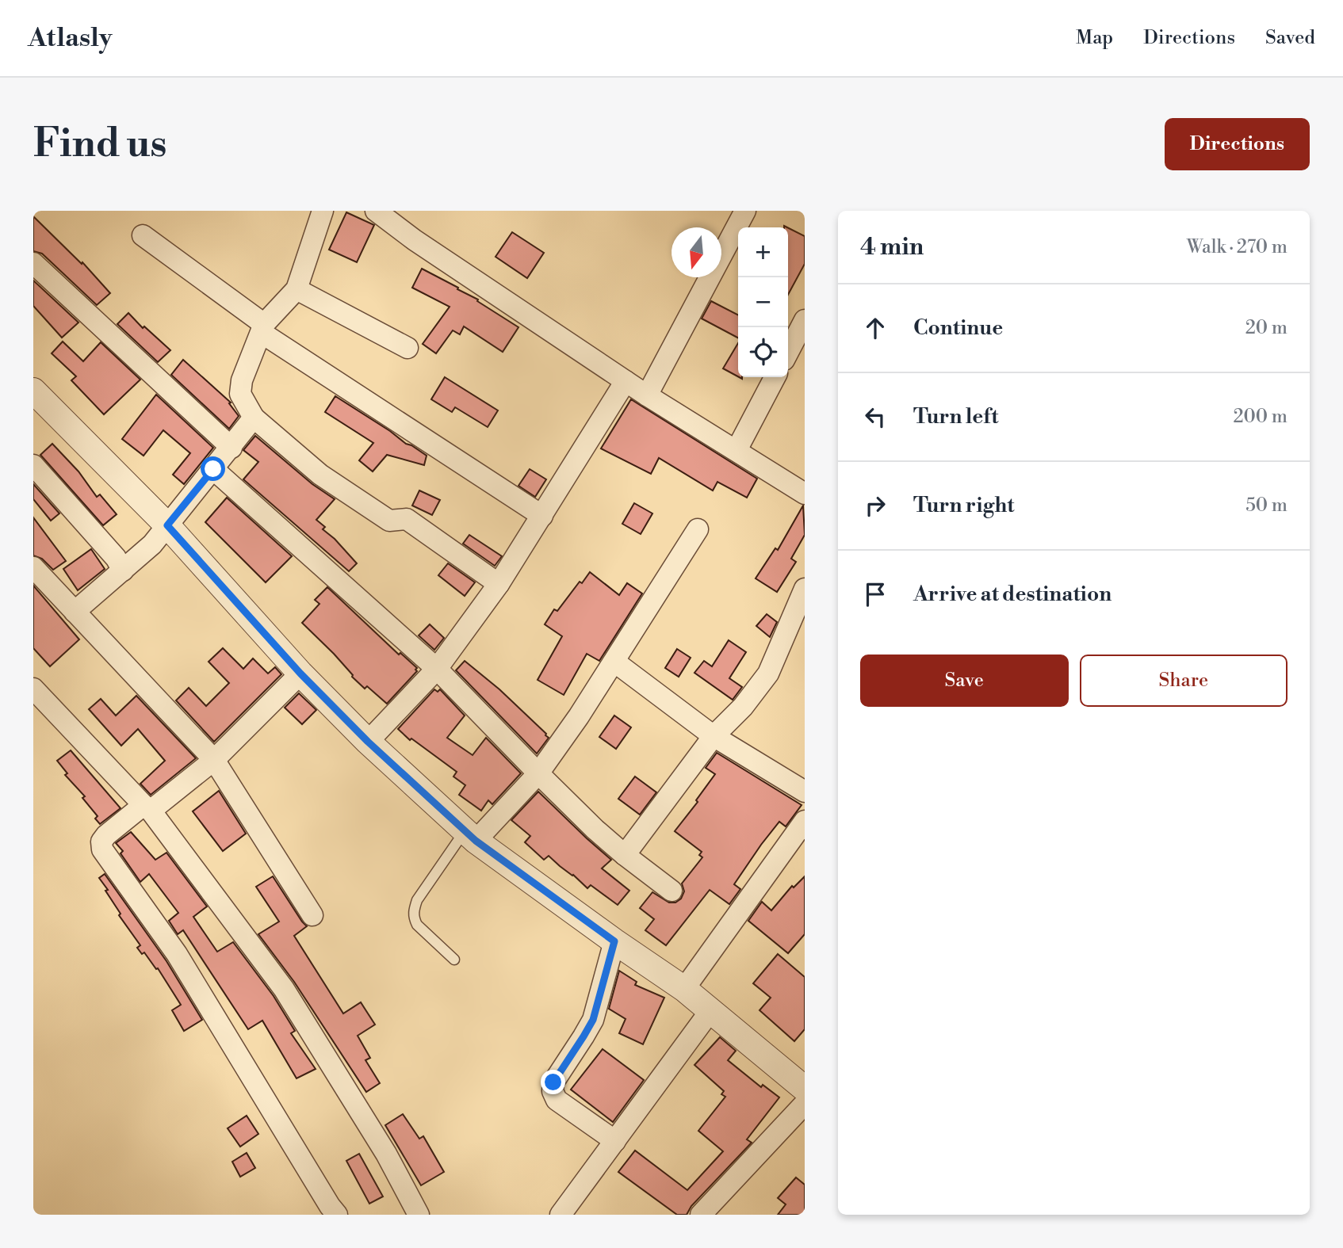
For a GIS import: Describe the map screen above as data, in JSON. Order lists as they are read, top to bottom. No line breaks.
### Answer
{"north":"bottom","page":{"header":"Atlasly","nav":["Map","Directions","Saved"],"buttons":["Directions",["Save","Share"]],"title":"Find us","heading":["4 min","Walk · 270 m"],"map_buttons":["+","−"],"list":[["Continue","20 m"],["Turn left","200 m"],["Turn right","50 m"],"Arrive at destination"]}}
